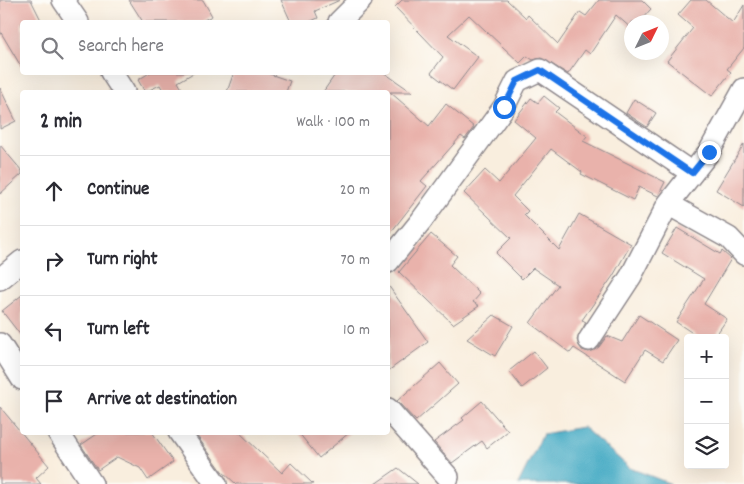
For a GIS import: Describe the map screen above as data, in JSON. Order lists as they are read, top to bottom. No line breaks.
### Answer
{"north":"top right","page":{"search":"Search here","heading":["2 min","Walk · 100 m"],"list":[["Continue","20 m"],["Turn right","70 m"],["Turn left","10 m"],"Arrive at destination"],"map_buttons":["+","−"]}}
